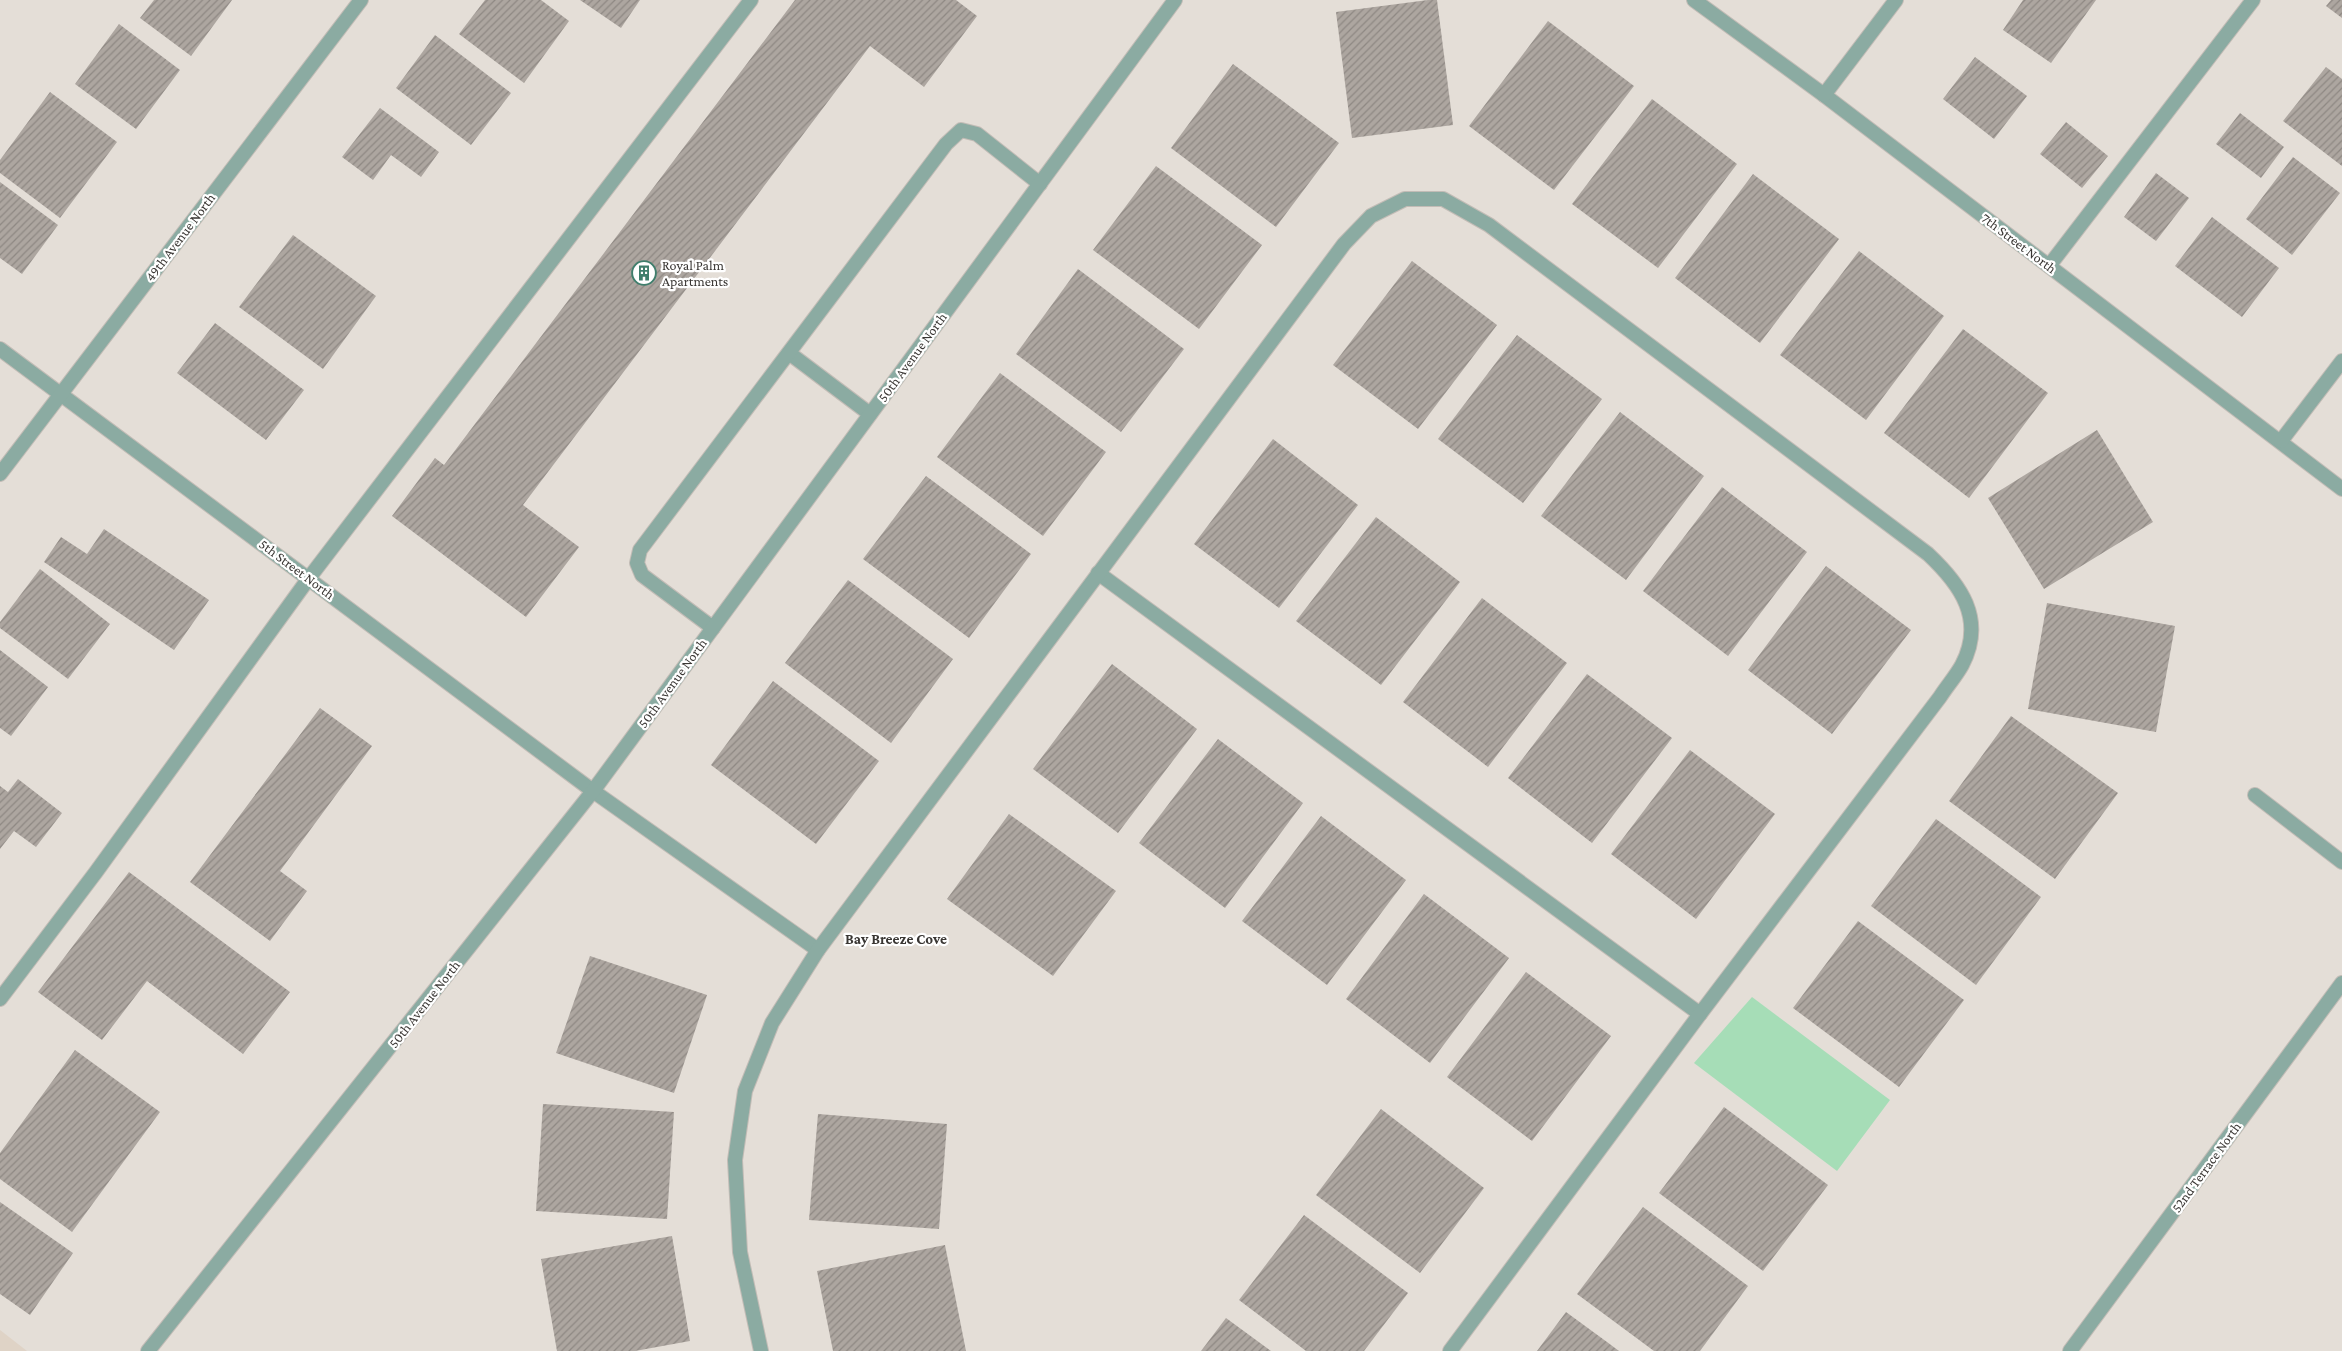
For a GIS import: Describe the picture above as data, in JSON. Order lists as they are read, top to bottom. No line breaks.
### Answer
{"streets":{"street":["49th Avenue North","7th Street North","50th Avenue North","5th Street North","52nd Terrace North"]},"crossings":[["49th Avenue North","5th Street North"],["50th Avenue North","5th Street North"]],"districts":["Bay Breeze Cove"],"places":{"building":["Royal Palm Apartments"]}}
